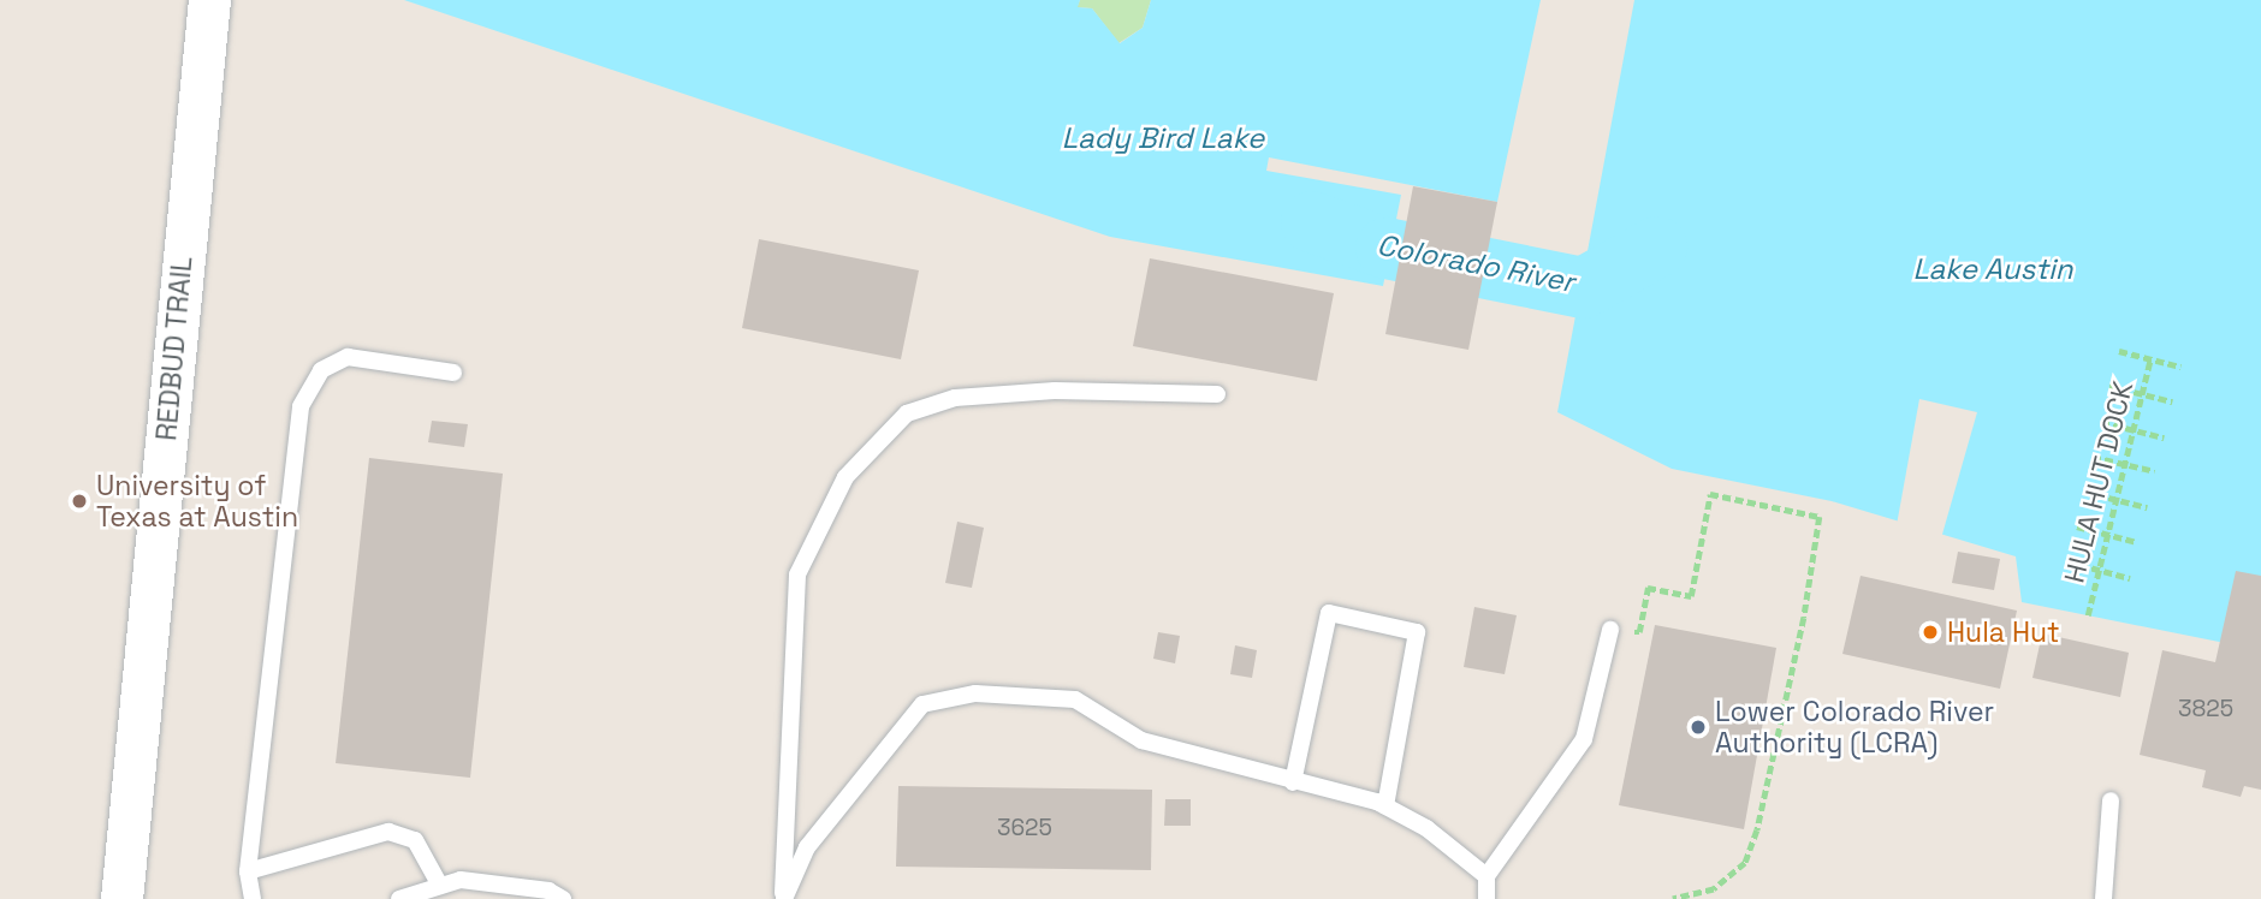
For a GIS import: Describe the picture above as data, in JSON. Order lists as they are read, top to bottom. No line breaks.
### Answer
{"streets":{"street":["REDBUD TRAIL"],"path":["HULA HUT DOCK"]},"water":["Lady Bird Lake","Colorado River","Lake Austin"],"places":["University of Texas at Austin","Hula Hut","Lower Colorado River Authority (LCRA)"],"house_numbers":["3825","3625"]}
